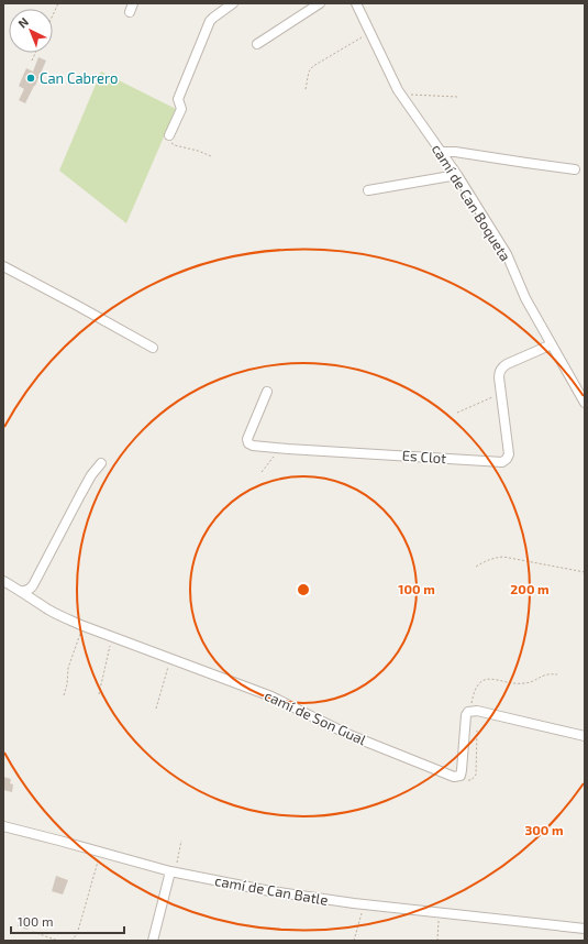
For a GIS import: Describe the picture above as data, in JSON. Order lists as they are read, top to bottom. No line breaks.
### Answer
{"streets":{"street":["camí de Can Boqueta","Es Clot","camí de Son Gual","camí de Can Batle"]},"crossings":[["camí de Can Boqueta","Es Clot"]],"places":["Can Cabrero"],"scale_bar":"100 m","north":"top left","rings":["100 m","200 m","300 m"]}
